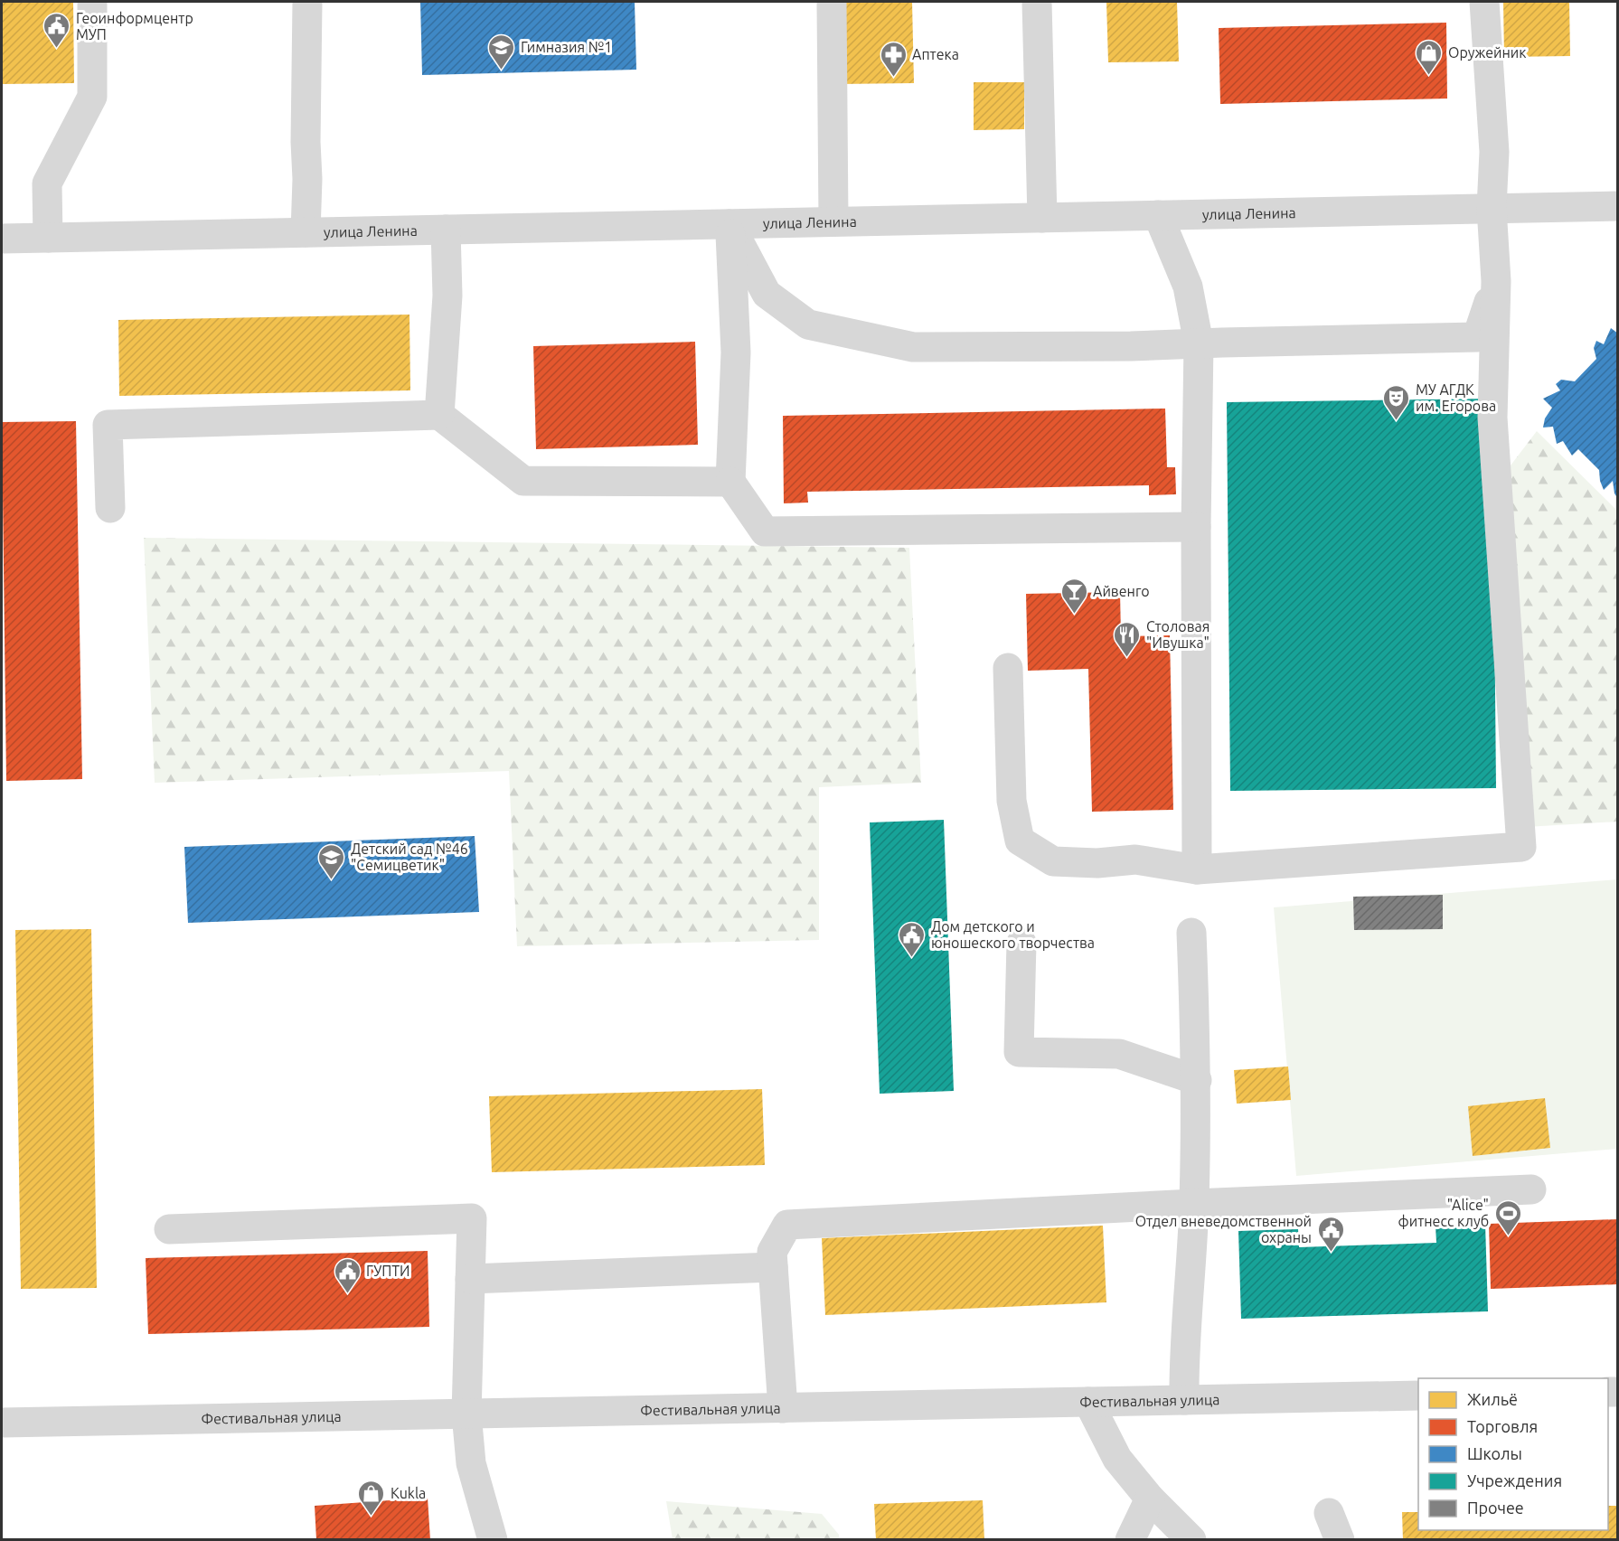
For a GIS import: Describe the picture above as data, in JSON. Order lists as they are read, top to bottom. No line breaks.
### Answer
{"streets":{"street":["улица Ленина","Фестивальная улица"]},"places":{"public building":["Геоинформцентр МУП","Дом детского и юношеского творчества","Отдел вневедомственной охраны","ГУПТИ"],"school or university":["Гимназия №1","Детский сад №46 \"Семицветик\""],"shop":["Оружейник","Kukla"],"pharmacy":["Аптека"],"theatre":["МУ АГДК им. Егорова"],"bar":["Айвенго"],"restaurant":["Столовая \"Ивушка\""],"sports":["\"Alice\" фитнесс клуб"]},"legend":["Жильё","Торговля","Школы","Учреждения","Прочее"]}
